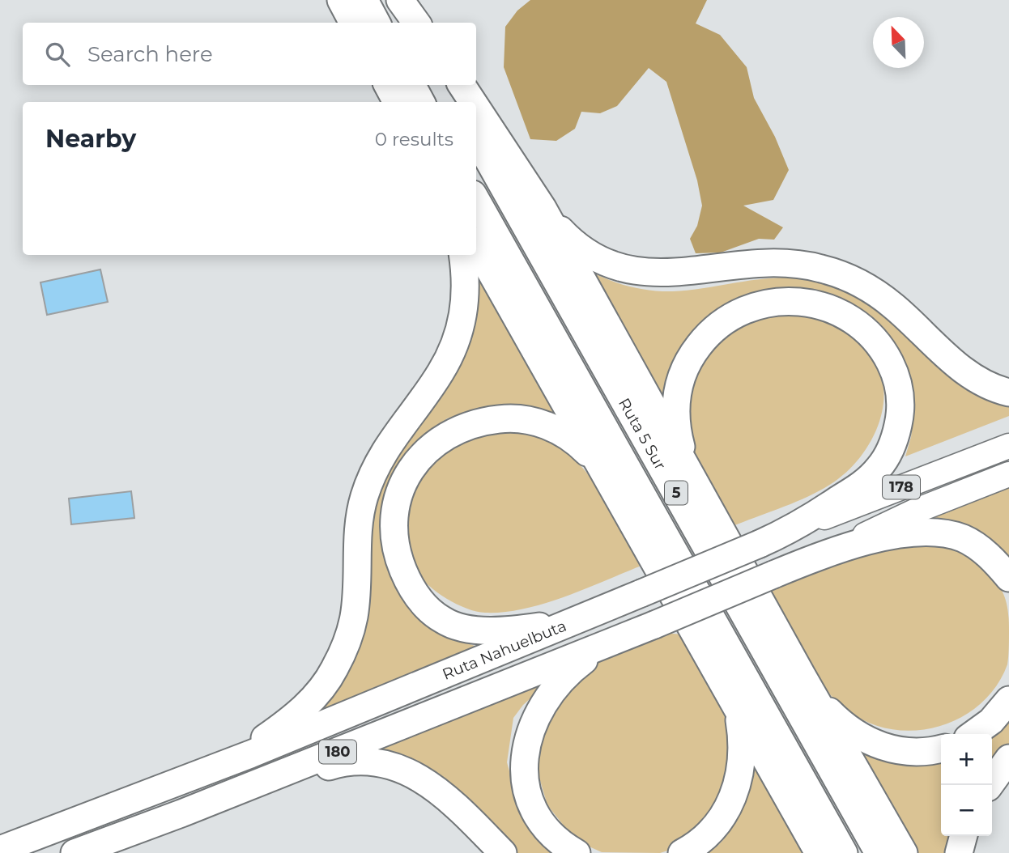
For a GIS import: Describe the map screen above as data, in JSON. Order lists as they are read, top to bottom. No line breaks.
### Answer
{"streets":{"highway":["Ruta 5 Sur","178","5","Ruta Nahuelbuta","180"]},"north":"top left","page":{"search":"Search here","heading":["Nearby","0 results"],"map_buttons":["+","−"]}}
